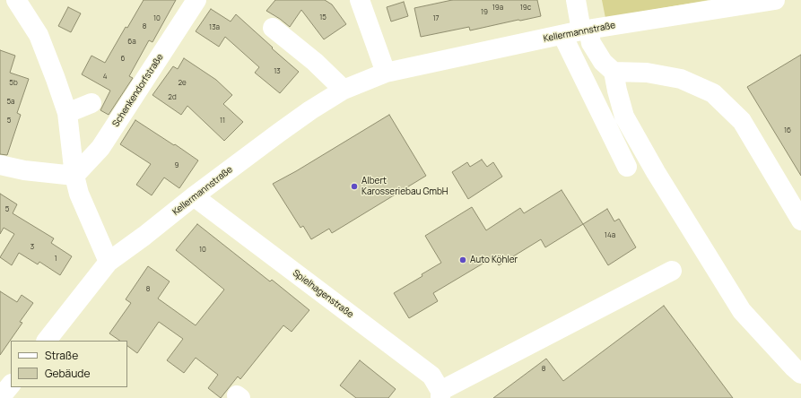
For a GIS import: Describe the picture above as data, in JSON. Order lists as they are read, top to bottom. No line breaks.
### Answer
{"streets":{"street":["Kellermannstraße","Schenkendorfstraße","Spielhagenstraße"]},"crossings":[["Kellermannstraße","Spielhagenstraße"]],"places":["Albert Karosseriebau GmbH","Auto Köhler"],"house_numbers":["19a","19c","19","15","10","17","8","13a","6a","6","13","4","5b","2e","2d","5a","5","11","16","9","5","14a","3","10","1","8","8"],"legend":["Straße","Gebäude"]}
